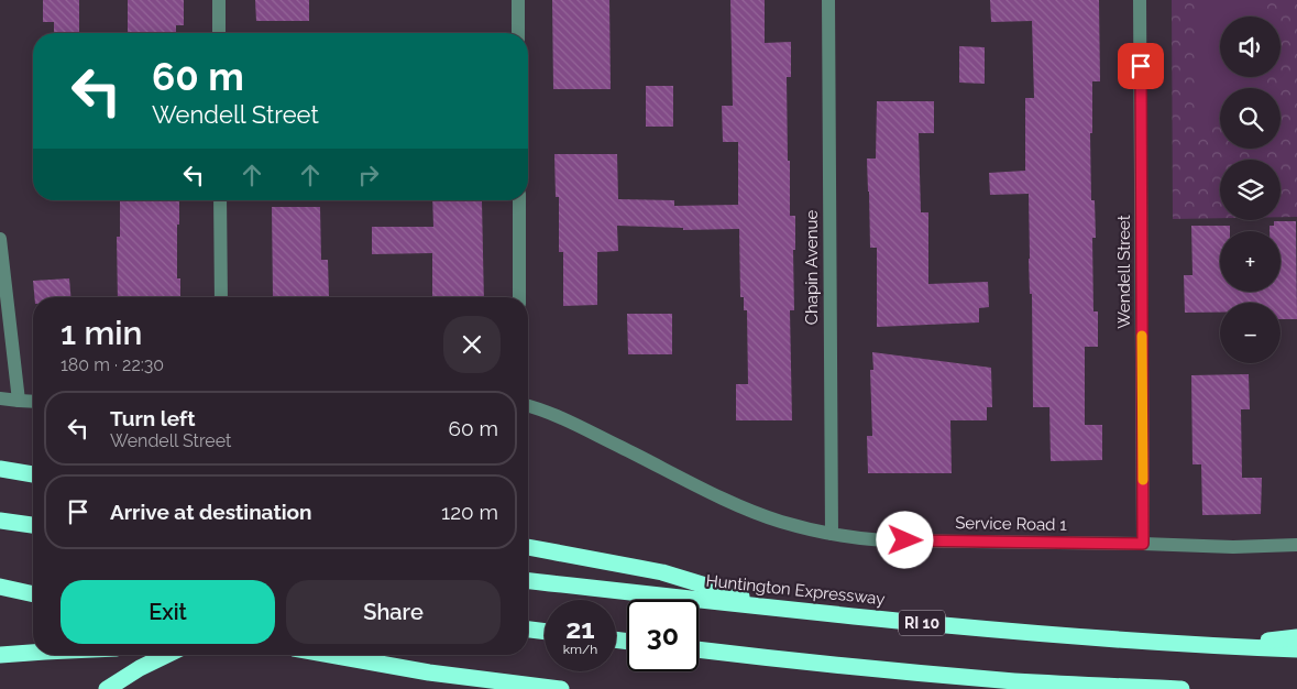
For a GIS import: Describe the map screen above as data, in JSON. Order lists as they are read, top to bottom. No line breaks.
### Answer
{"streets":{"highway":["Huntington Expressway","RI 10"],"street":["Chapin Avenue","Wendell Street","Service Road 1"]},"crossings":[["Chapin Avenue","Service Road 1"],["Wendell Street","Service Road 1"]],"page":{"map_buttons":["+","−"],"turn":["60 m","Wendell Street"],"heading":["1 min","180 m · 22:30"],"list":[{"name":"Turn left","note":"Wendell Street","value":"60 m"},{"name":"Arrive at destination","value":"120 m"}],"buttons":["Exit","Share"],"speed":"21 km/h","limit":"30"}}
